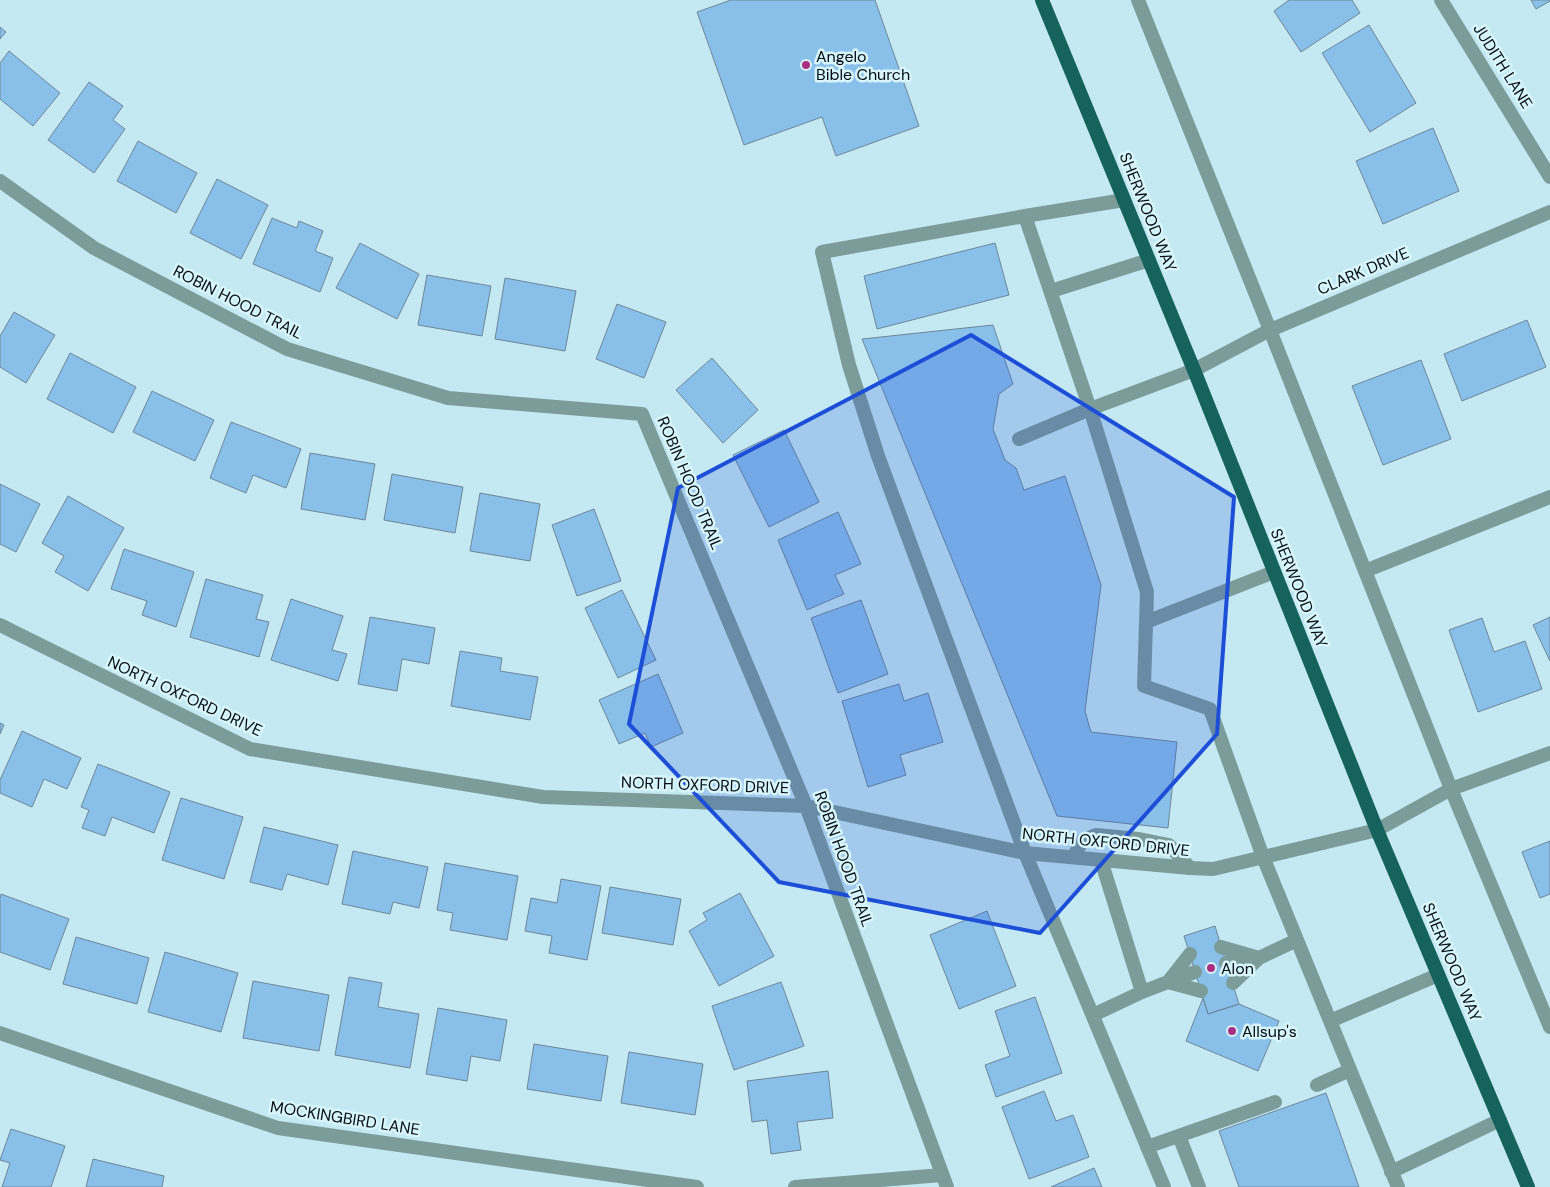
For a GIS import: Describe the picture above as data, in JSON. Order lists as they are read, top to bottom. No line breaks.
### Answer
{"streets":{"main road":["SHERWOOD WAY"],"street":["JUDITH LANE","CLARK DRIVE","ROBIN HOOD TRAIL","NORTH OXFORD DRIVE","MOCKINGBIRD LANE"]},"crossings":[["SHERWOOD WAY","CLARK DRIVE"],["SHERWOOD WAY","NORTH OXFORD DRIVE"],["ROBIN HOOD TRAIL","NORTH OXFORD DRIVE"]],"places":["Angelo Bible Church","Alon","Allsup's"]}
